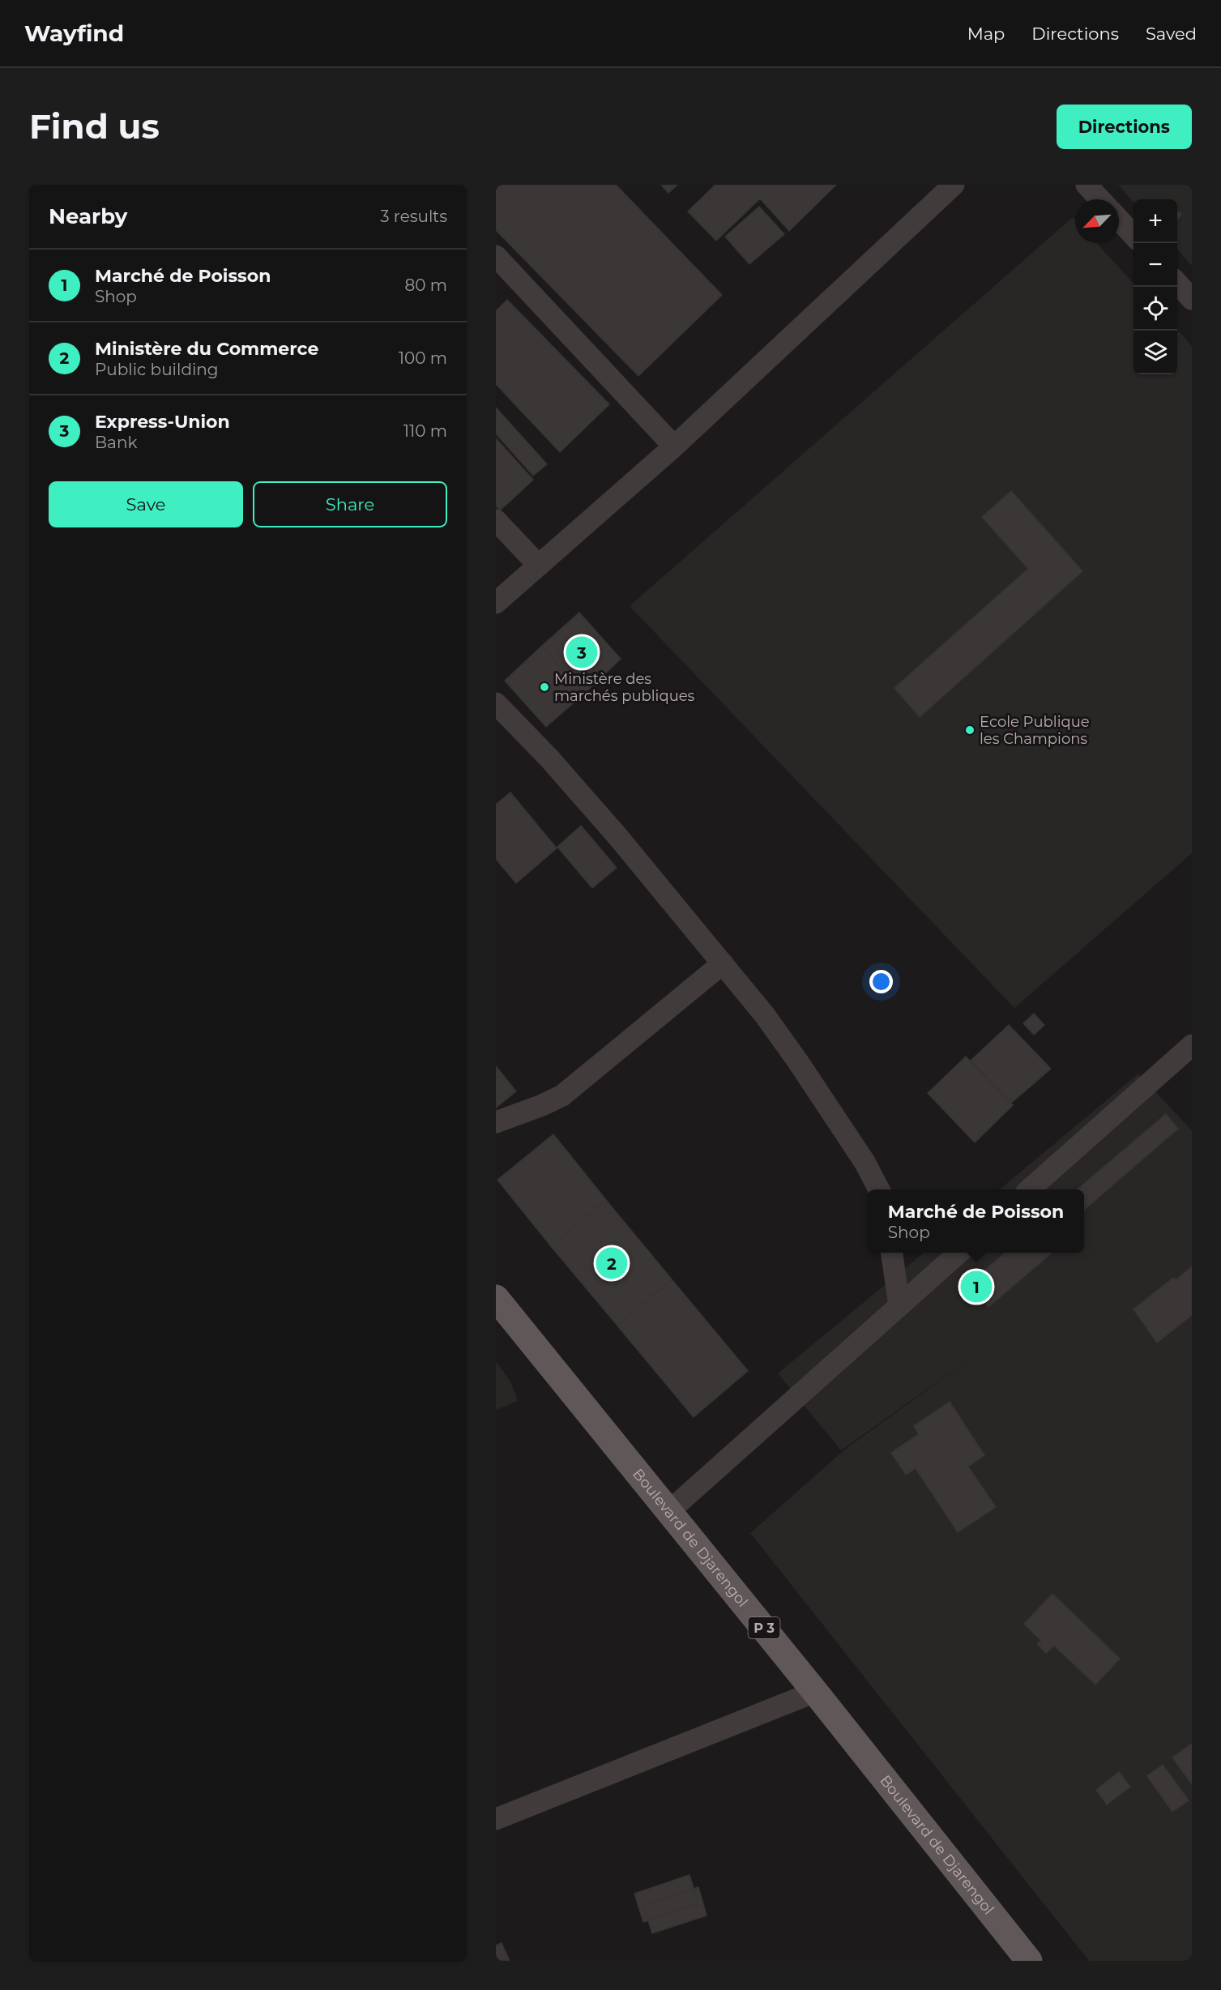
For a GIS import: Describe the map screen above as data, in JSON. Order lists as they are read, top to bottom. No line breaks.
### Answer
{"streets":{"main road":["Boulevard de Djarengol","P 3"]},"places":["Ministère des marchés publiques","Ecole Publique les Champions"],"north":"bottom left","page":{"header":"Wayfind","nav":["Map","Directions","Saved"],"buttons":["Directions",["Save","Share"]],"title":"Find us","heading":["Nearby","3 results"],"map_buttons":["+","−"],"list":[{"mark":"1","name":"Marché de Poisson","note":"Shop","value":"80 m"},{"mark":"2","name":"Ministère du Commerce","note":"Public building","value":"100 m"},{"mark":"3","name":"Express-Union","note":"Bank","value":"110 m"}],"pins":["3","2","1"],"popup":["Marché de Poisson","Shop"]}}
